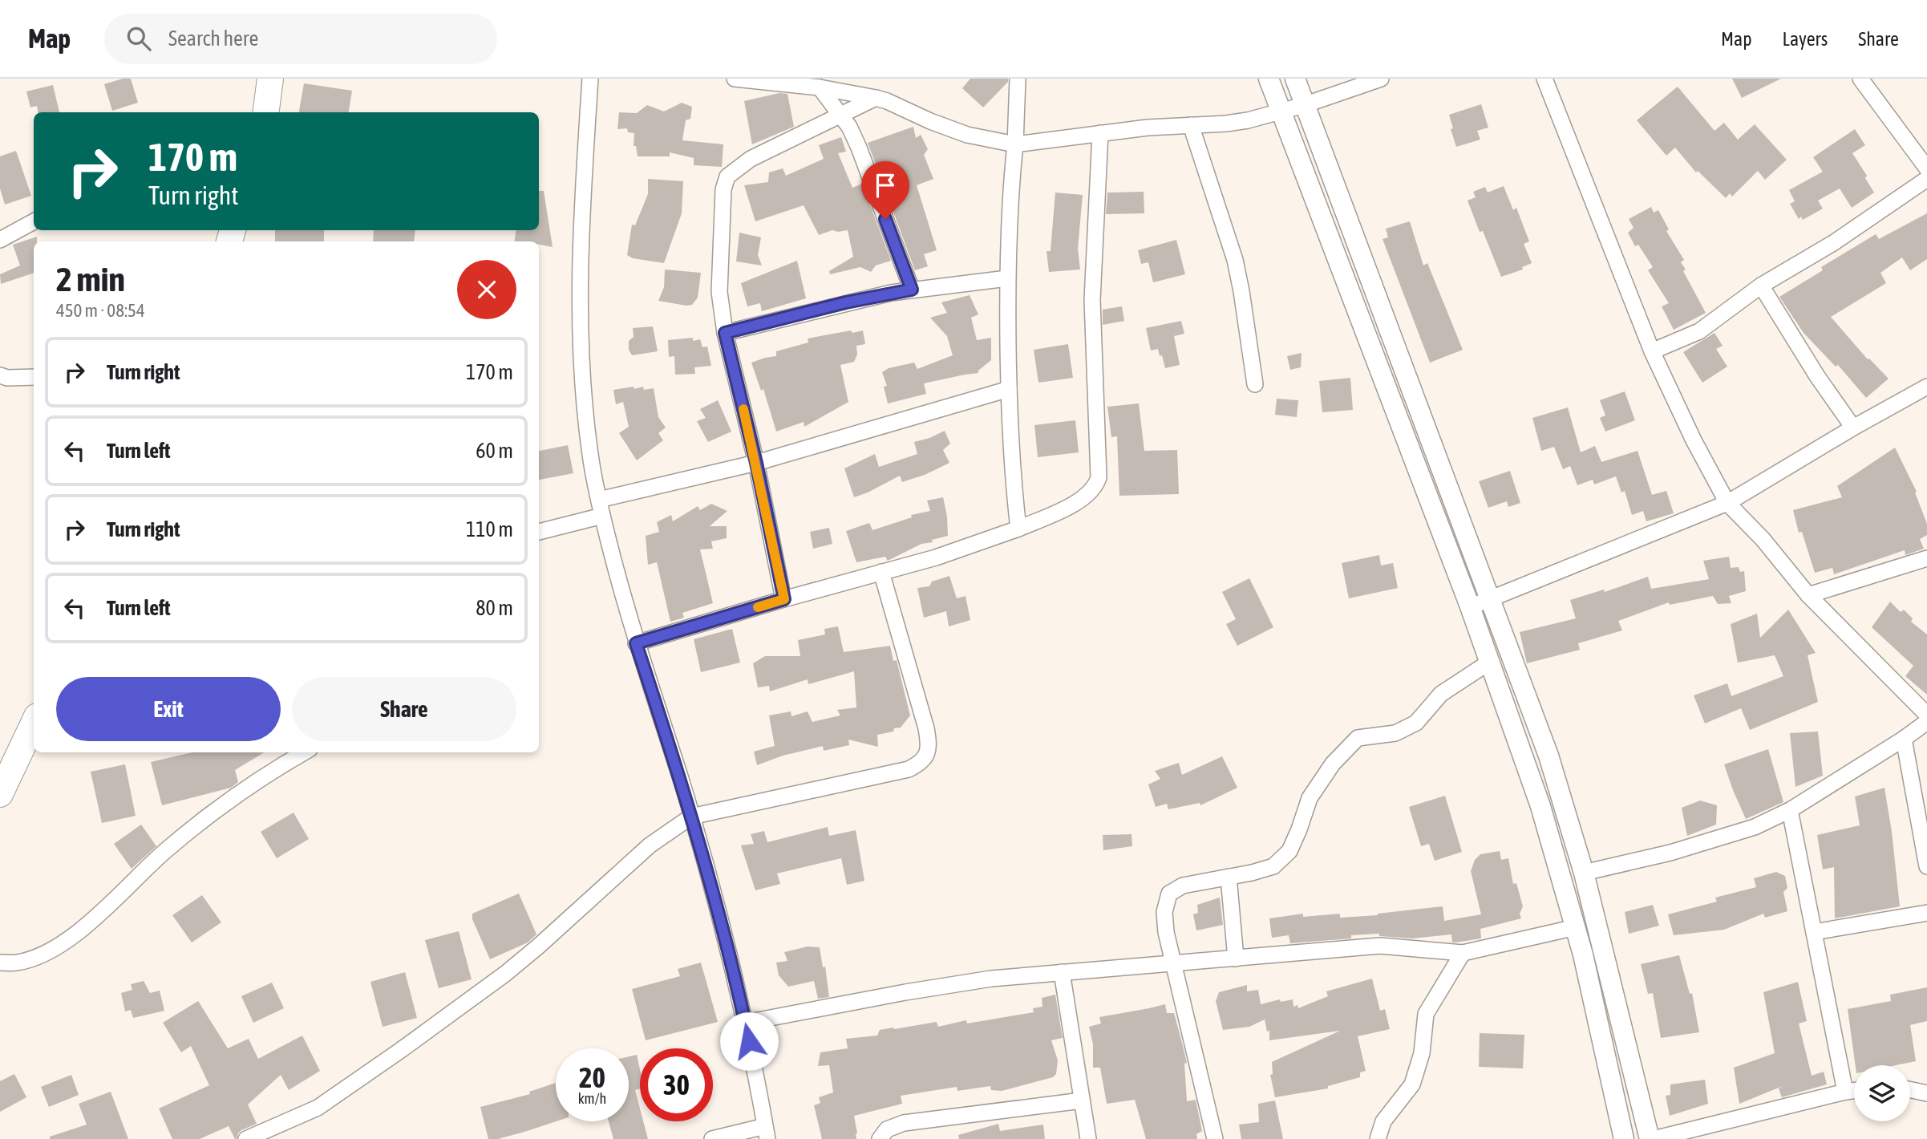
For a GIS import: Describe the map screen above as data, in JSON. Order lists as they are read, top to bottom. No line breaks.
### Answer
{"page":{"header":"Map","search":"Search here","nav":["Map","Layers","Share"],"turn":["170 m","Turn right"],"heading":["2 min","450 m · 08:54"],"list":[{"name":"Turn right","value":"170 m"},{"name":"Turn left","value":"60 m"},{"name":"Turn right","value":"110 m"},{"name":"Turn left","value":"80 m"}],"buttons":["Exit","Share"],"speed":"20 km/h","limit":"30"}}
